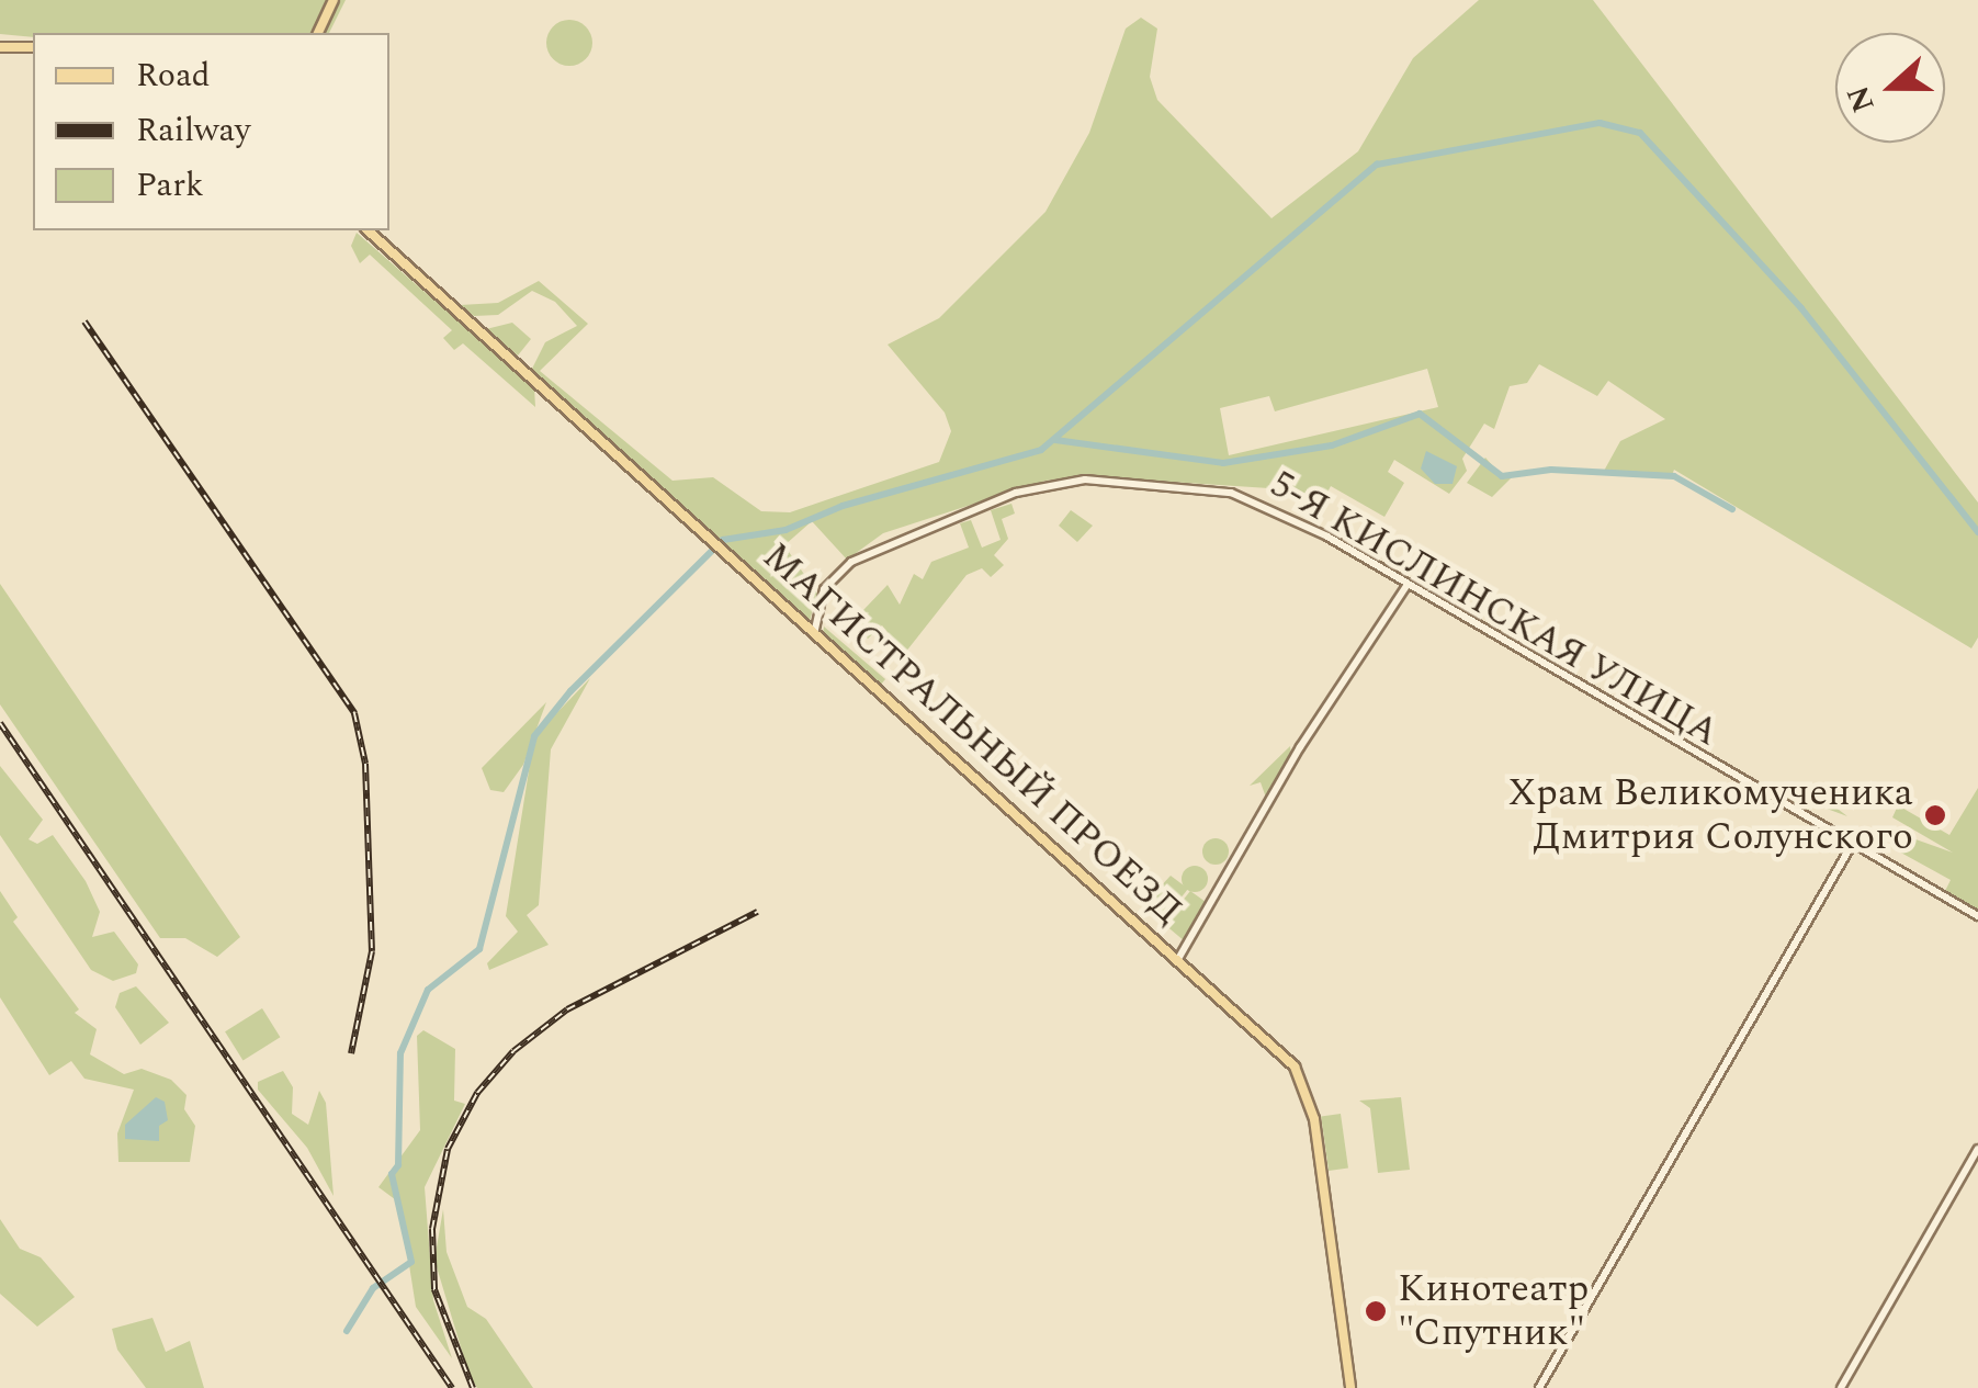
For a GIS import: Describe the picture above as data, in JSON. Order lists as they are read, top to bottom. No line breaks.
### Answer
{"streets":{"main road":["МАГИСТРАЛЬНЫЙ ПРОЕЗД"],"street":["5-Я КИСЛИНСКАЯ УЛИЦА"]},"crossings":[["5-Я КИСЛИНСКАЯ УЛИЦА","МАГИСТРАЛЬНЫЙ ПРОЕЗД"]],"places":["Храм Великомученика Дмитрия Солунского","Кинотеатр \"Спутник\""],"legend":["Road","Railway","Park"],"north":"left"}
